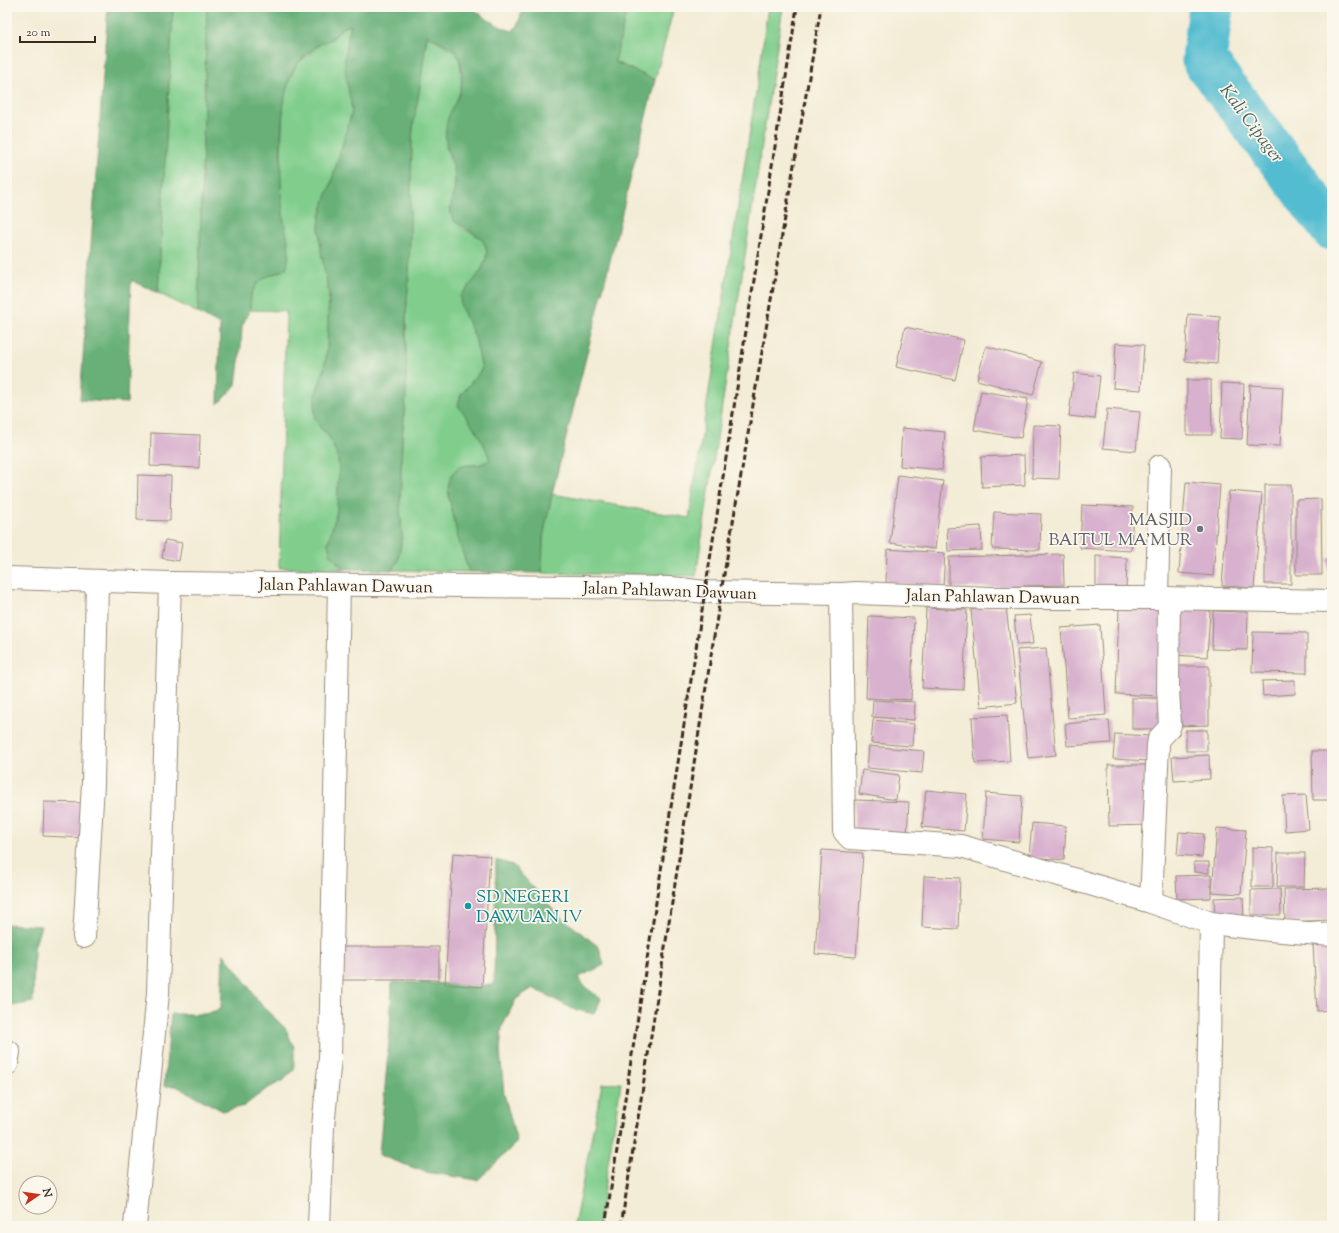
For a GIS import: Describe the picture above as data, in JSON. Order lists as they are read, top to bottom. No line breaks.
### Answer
{"streets":{"street":["Jalan Pahlawan Dawuan"]},"water":["Kali Cipager"],"places":["MASJID BAITUL MA'MUR","SD NEGERI DAWUAN IV"],"scale_bar":"20 m","north":"right"}
